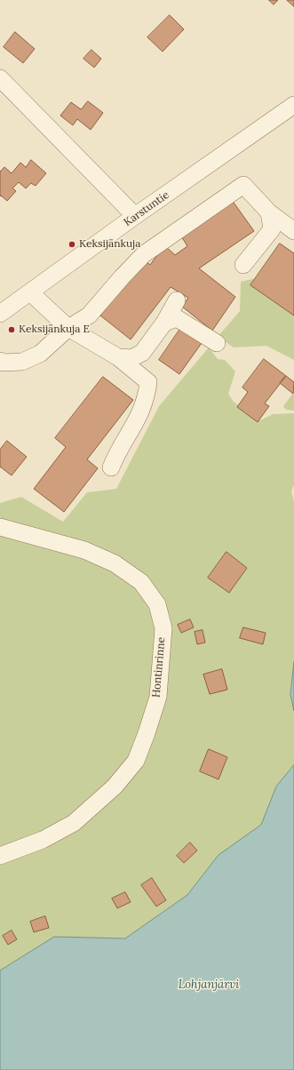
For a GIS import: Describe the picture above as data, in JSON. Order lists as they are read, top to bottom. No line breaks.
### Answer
{"streets":{"street":["Karstuntie","Hontinrinne"]},"water":["Lohjanjärvi"],"places":["Keksijänkuja","Keksijänkuja E"]}
